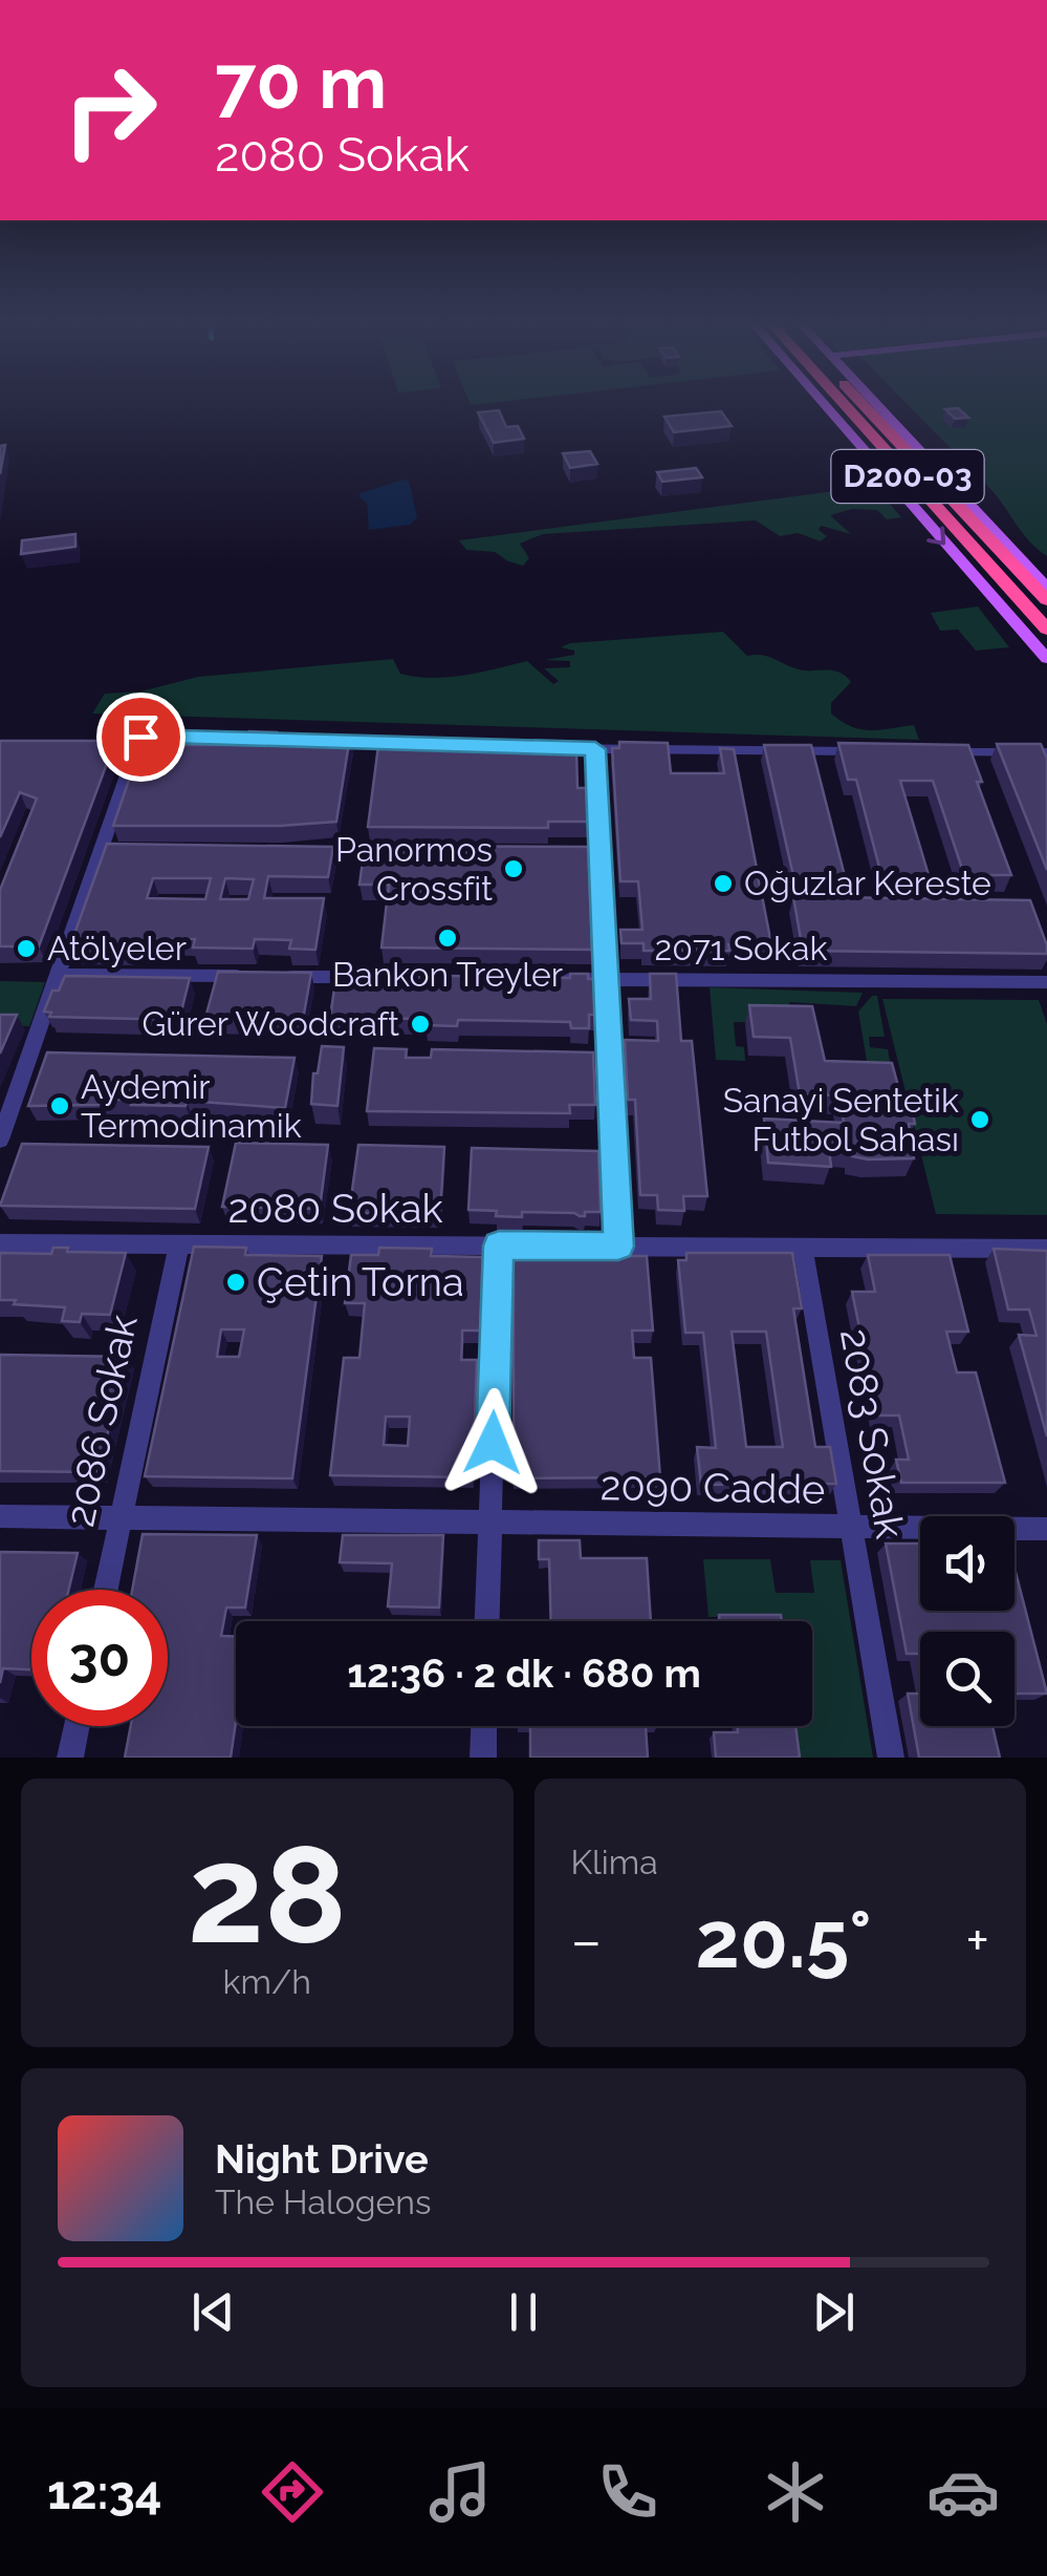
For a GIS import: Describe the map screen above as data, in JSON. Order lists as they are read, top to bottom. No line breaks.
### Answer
{"streets":{"highway":["D200-03"],"street":["2071 Sokak","2080 Sokak","2086 Sokak","2083 Sokak","2090 Cadde"]},"crossings":[["2080 Sokak","2086 Sokak"],["2080 Sokak","2083 Sokak"],["2086 Sokak","2090 Cadde"],["2083 Sokak","2090 Cadde"]],"places":["Panormos Crossfit","Oğuzlar Kereste","Bankon Treyler","Atölyeler","Gürer Woodcraft","Aydemir Termodinamik","Sanayi Sentetik Futbol Sahası","Çetin Torna"],"page":{"turn":["70 m","2080 Sokak"],"limit":"30","trip":"12:36 · 2 dk · 680 m","tile":[["28","km/h"],"Klima"],"heat":["−","20.5°","+"],"song":["Night Drive","The Halogens"],"tabs":"12:34"}}
